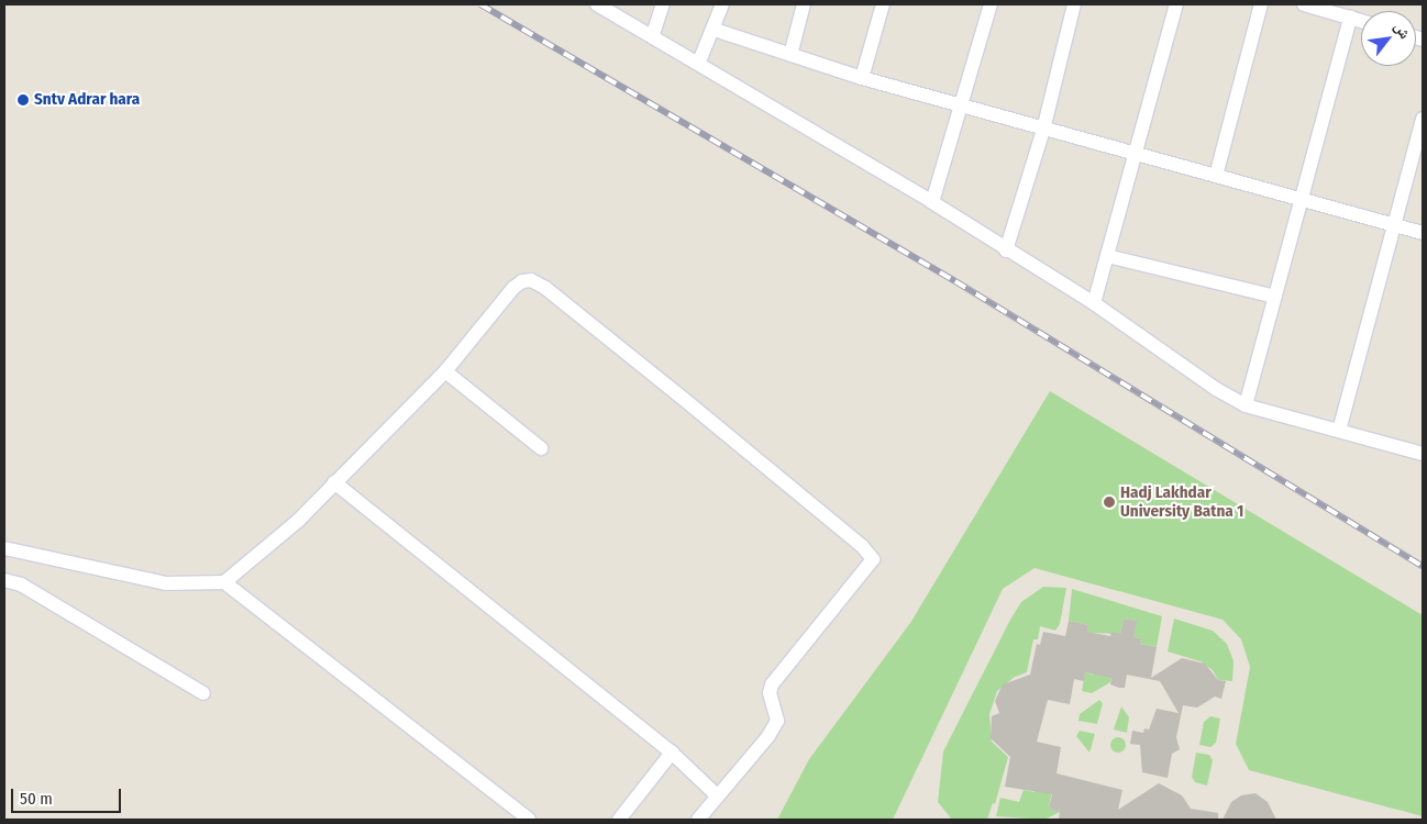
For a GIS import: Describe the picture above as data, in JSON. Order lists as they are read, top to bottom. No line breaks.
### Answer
{"places":["Sntv Adrar hara","Hadj Lakhdar University Batna 1"],"scale_bar":"50 m","north":"top right"}
